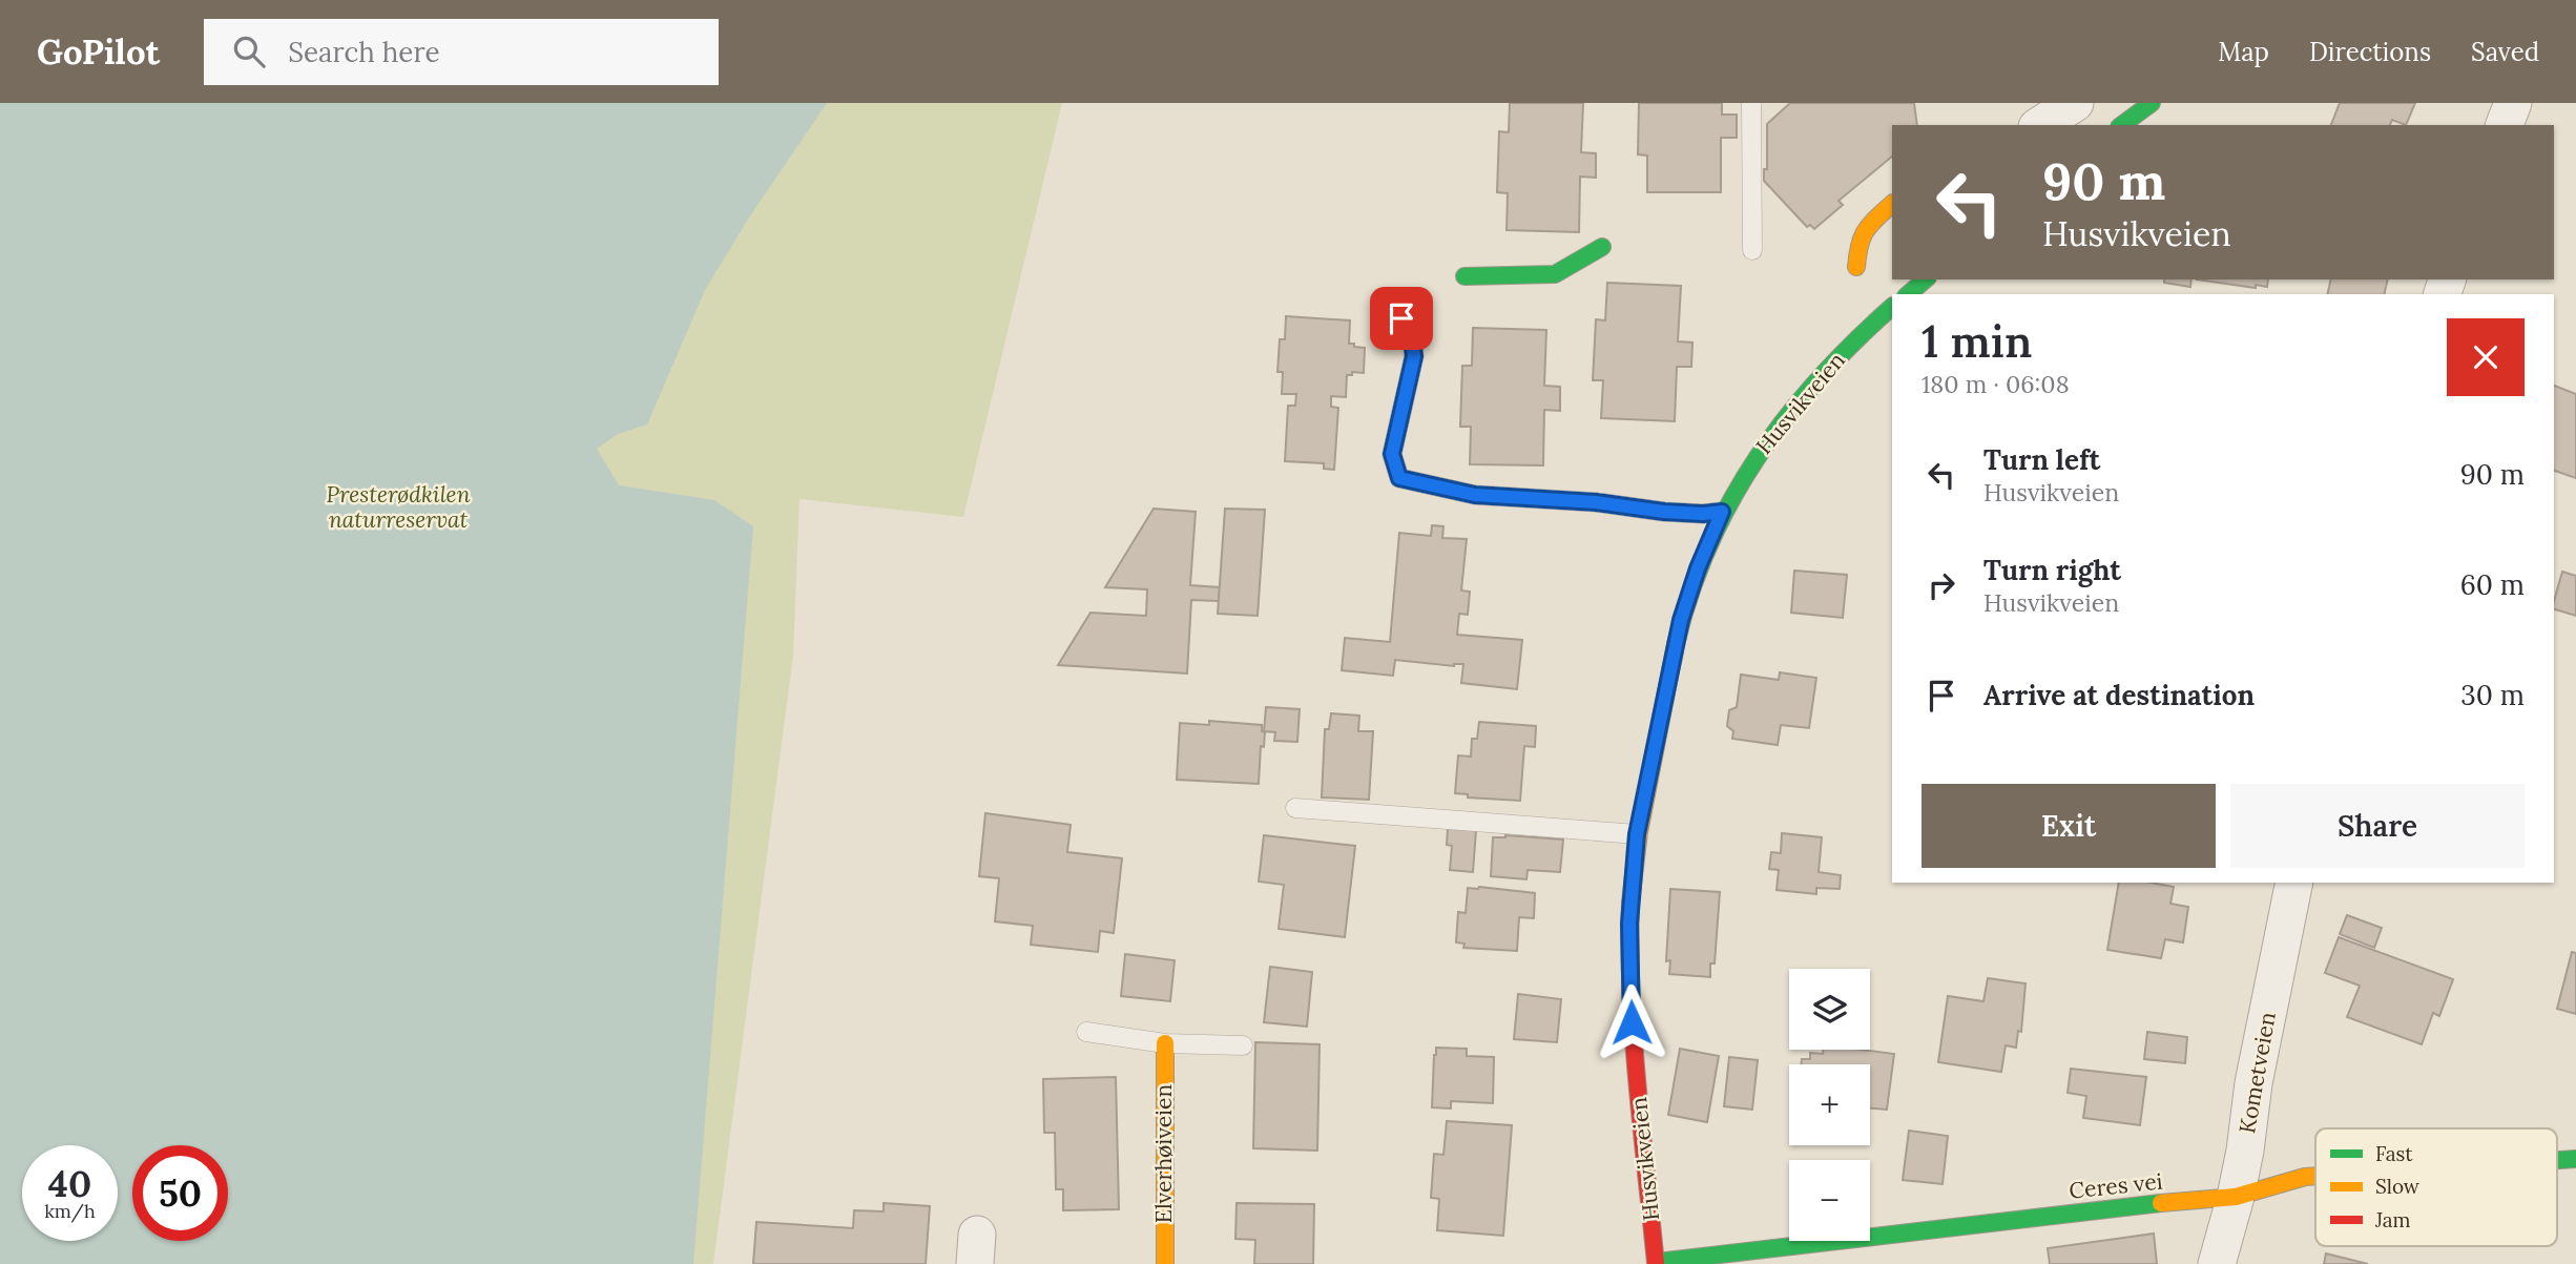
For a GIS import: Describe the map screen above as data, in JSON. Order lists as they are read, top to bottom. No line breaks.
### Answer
{"streets":{"street":["Husvikveien","Kometveien","Elverhøiveien","Ceres vei"]},"crossings":[["Husvikveien","Ceres vei"],["Kometveien","Ceres vei"]],"parks":["Presterødkilen naturreservat"],"legend":["Fast","Slow","Jam"],"page":{"header":"GoPilot","search":"Search here","nav":["Map","Directions","Saved"],"turn":["90 m","Husvikveien"],"heading":["1 min","180 m · 06:08"],"list":[{"name":"Turn left","note":"Husvikveien","value":"90 m"},{"name":"Turn right","note":"Husvikveien","value":"60 m"},{"name":"Arrive at destination","value":"30 m"}],"buttons":["Exit","Share"],"map_buttons":["+","−"],"speed":"40 km/h","limit":"50"}}
